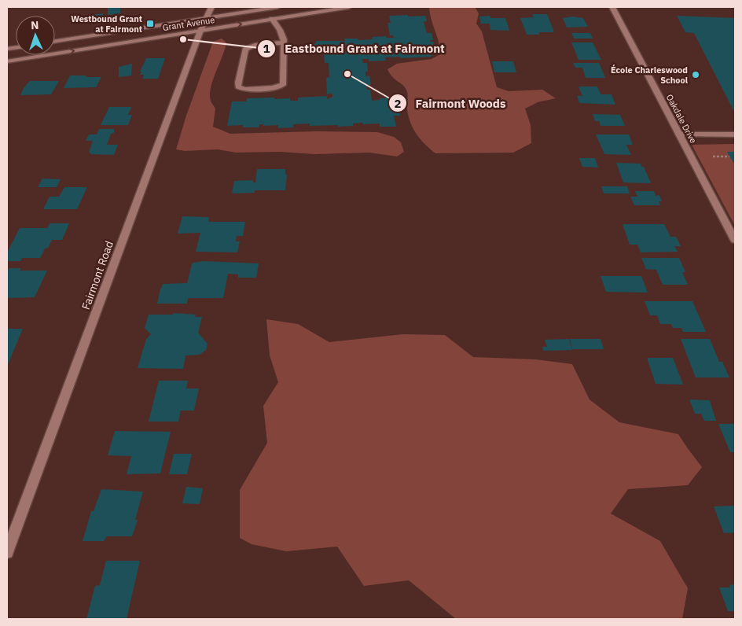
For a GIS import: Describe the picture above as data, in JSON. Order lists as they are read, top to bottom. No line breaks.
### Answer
{"streets":{"street":["Grant Avenue","Oakdale Drive","Fairmont Road"]},"crossings":[["Grant Avenue","Fairmont Road"]],"places":{"transit":["Westbound Grant at Fairmont"],"other":["Eastbound Grant at Fairmont","Fairmont Woods","École Charleswood School"]},"north":"top"}
